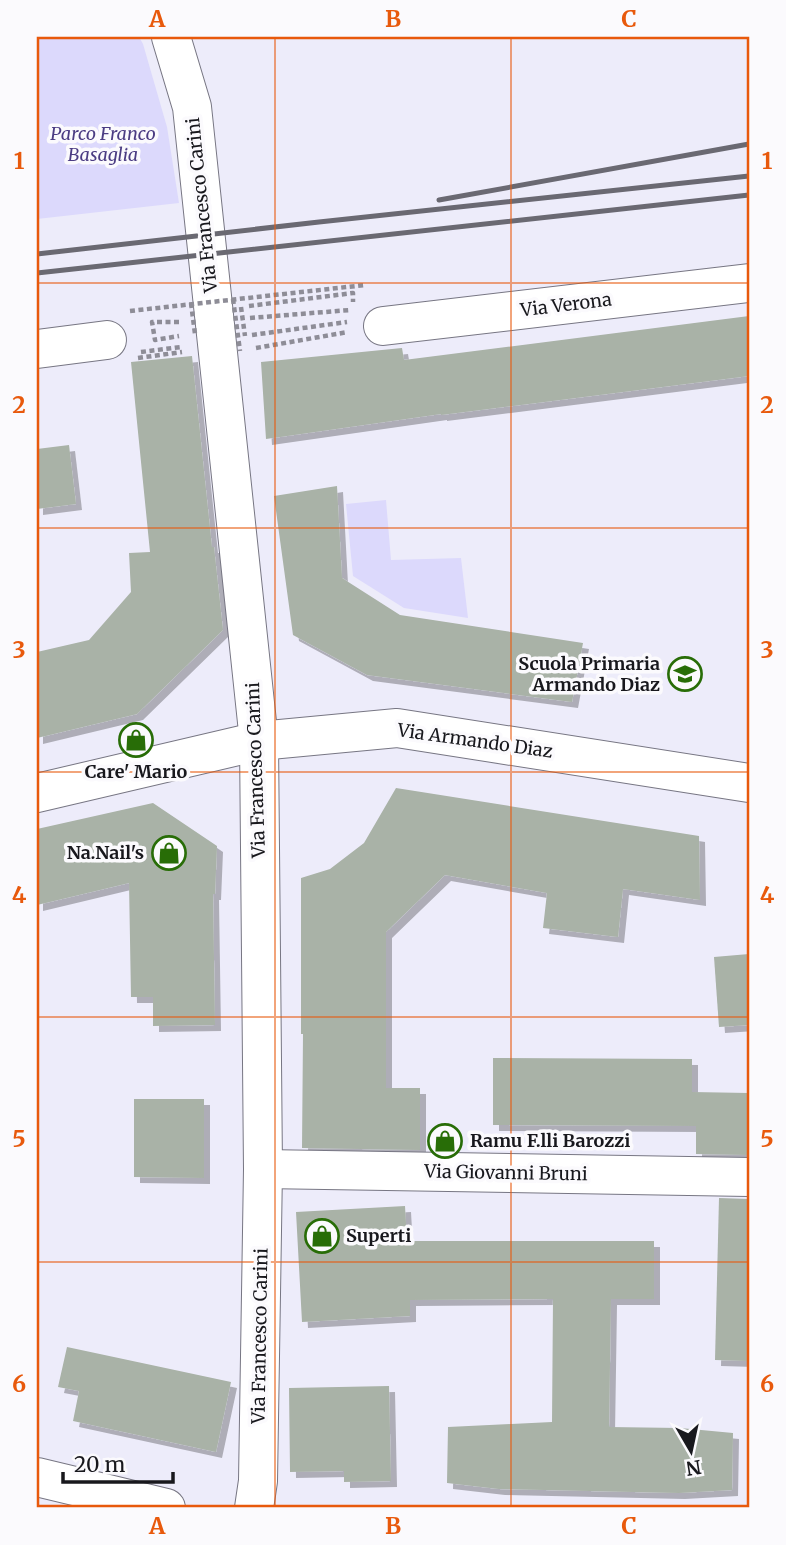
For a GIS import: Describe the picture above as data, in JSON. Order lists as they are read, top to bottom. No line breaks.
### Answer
{"streets":{"street":["Via Francesco Carini","Via Verona","Via Armando Diaz","Via Giovanni Bruni"]},"crossings":[["Via Francesco Carini","Via Armando Diaz"],["Via Francesco Carini","Via Giovanni Bruni"]],"parks":["Parco Franco Basaglia"],"places":{"school or university":["Scuola Primaria Armando Diaz"],"shop":["Care' Mario","Na.Nail's","Ramu F.lli Barozzi","Superti"]},"scale_bar":"20 m","north":"bottom","grid":{"columns":["A","B","C"],"rows":["1","2","3","4","5","6"]}}
